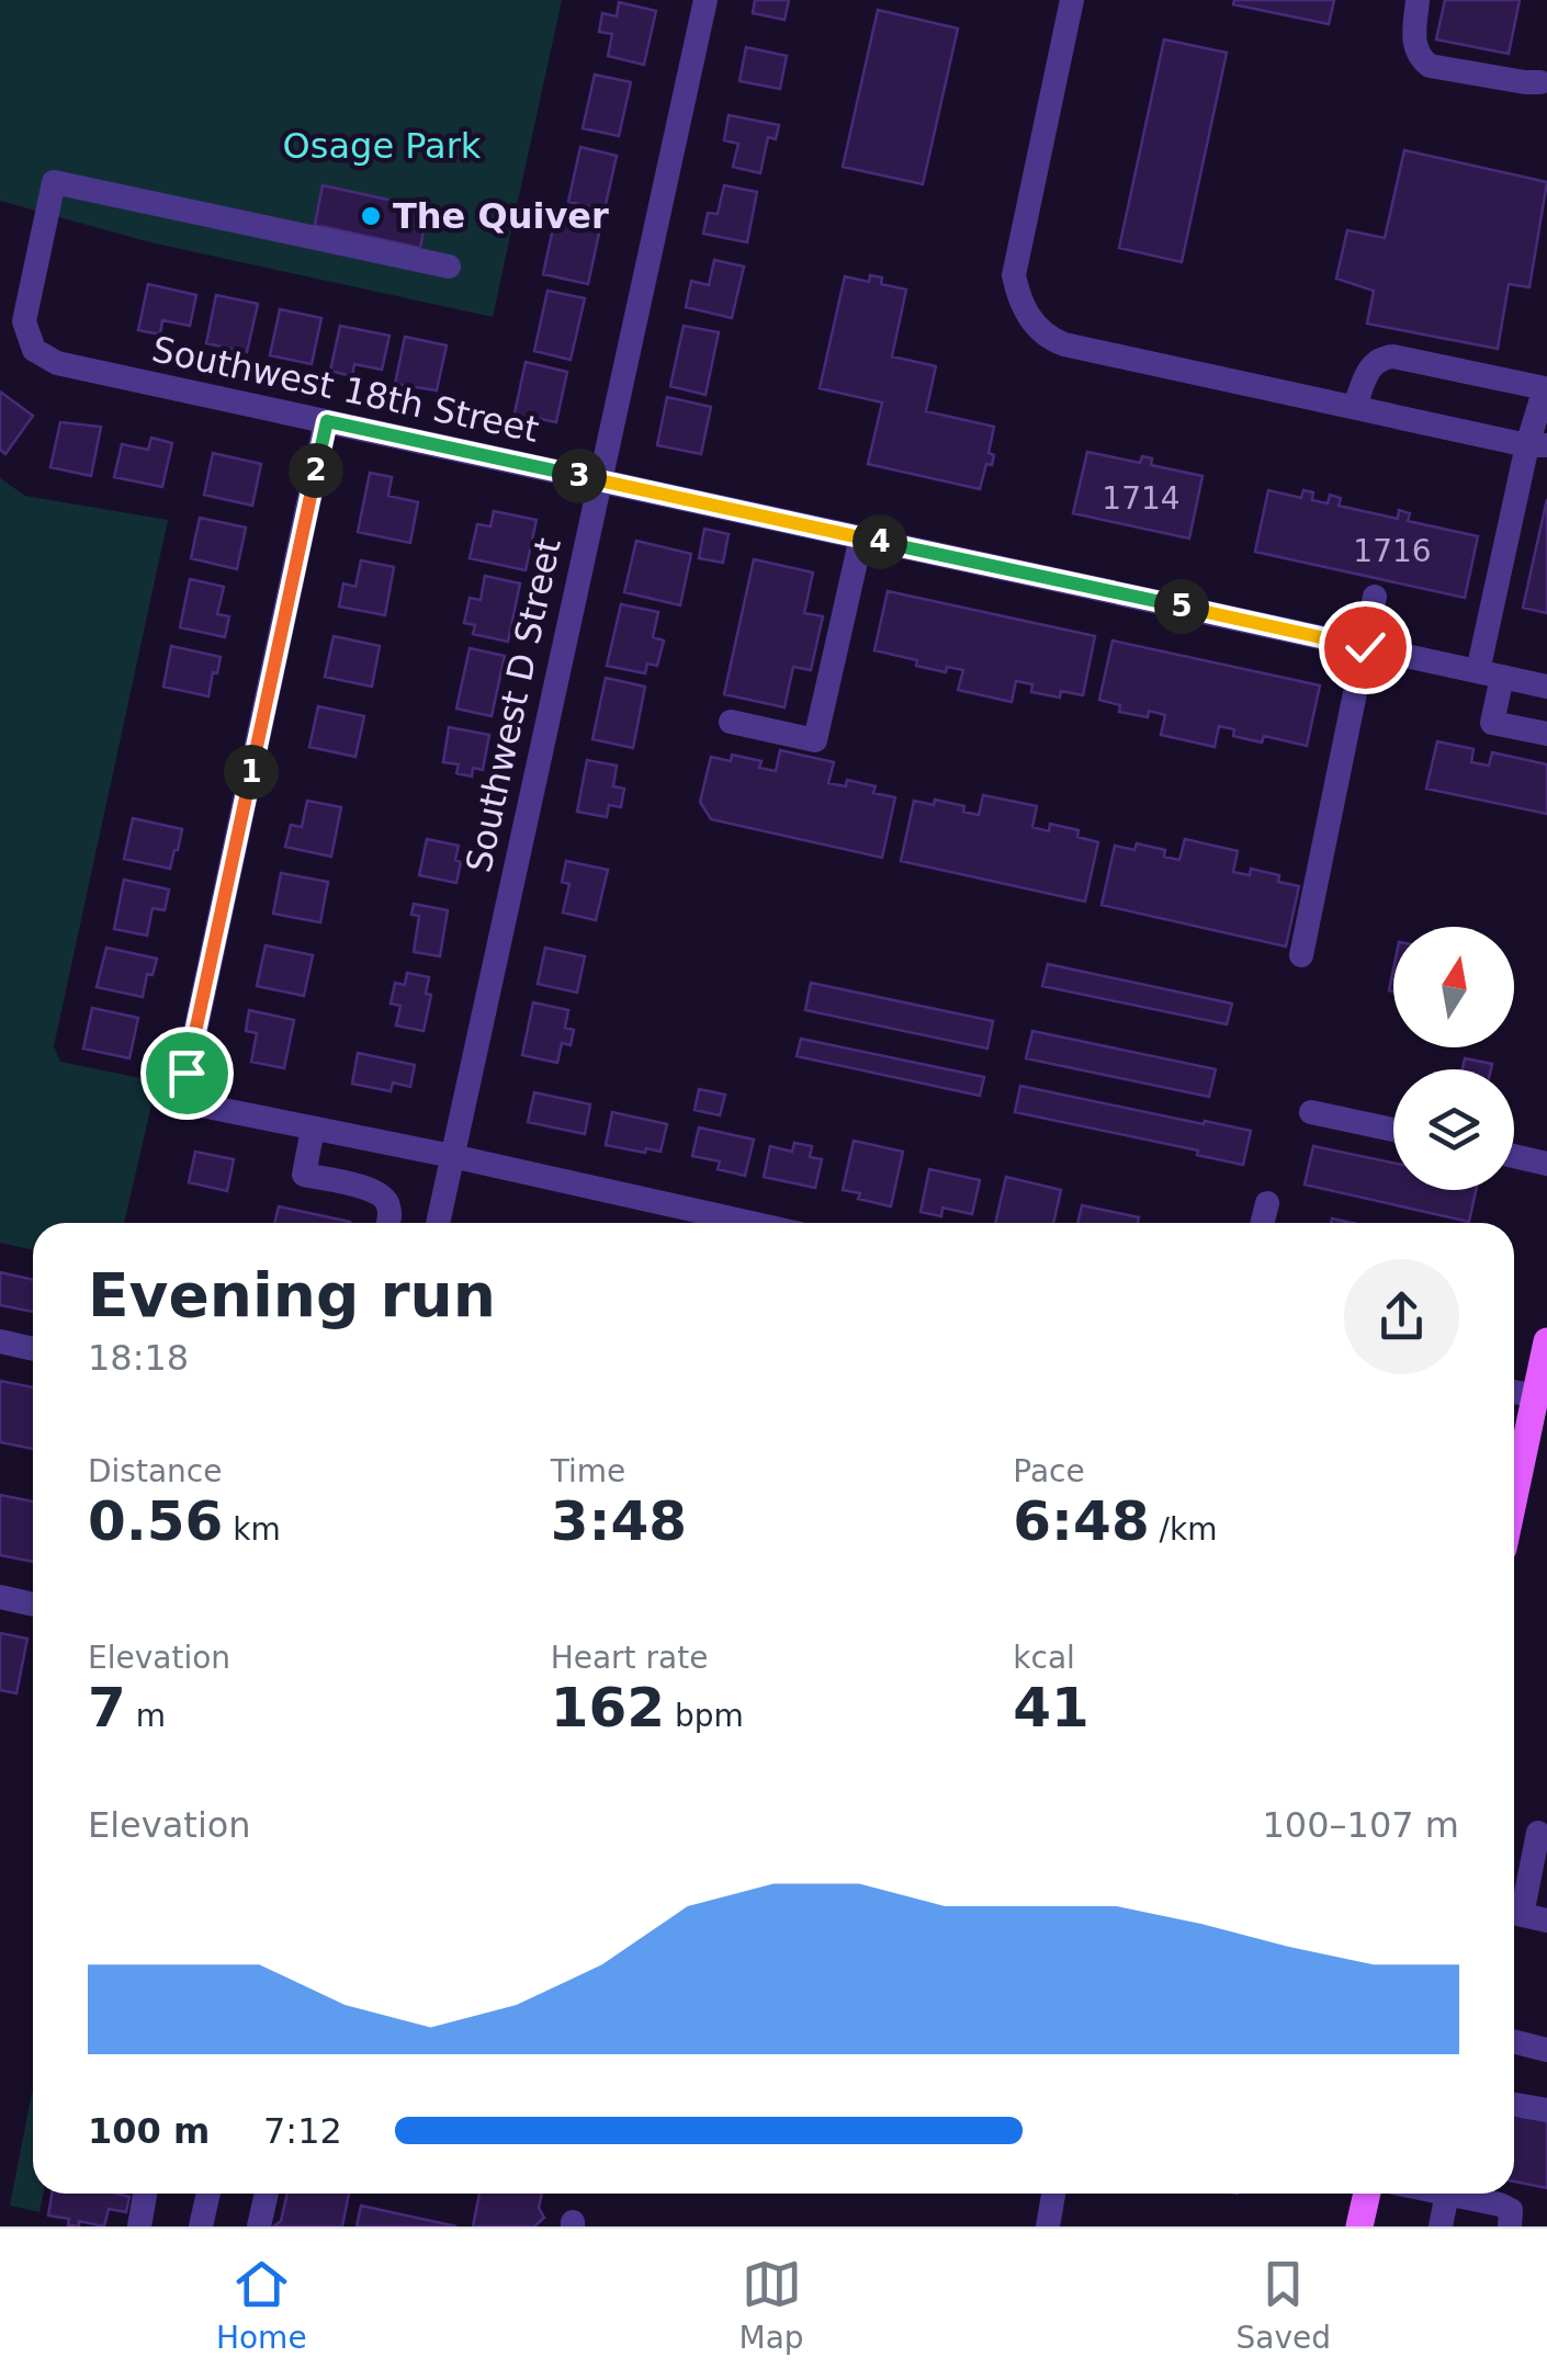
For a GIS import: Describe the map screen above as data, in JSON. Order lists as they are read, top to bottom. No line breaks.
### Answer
{"streets":{"street":["Southwest 18th Street","Southwest D Street"]},"crossings":[["Southwest 18th Street","Southwest D Street"]],"parks":["Osage Park"],"places":["The Quiver"],"house_numbers":["1714","1716"],"north":"top","page":{"pins":["2","3","4","5","1"],"heading":["Evening run","18:18"],"stats":[["Distance","0.56 km"],["Time","3:48"],["Pace","6:48 /km"],["Elevation","7 m"],["Heart rate","162 bpm"],["kcal","41"]],"chart":["Elevation","100–107 m"],"list":[{"name":"100 m","note":"7:12"}],"tabs":["Home","Map","Saved"]}}
